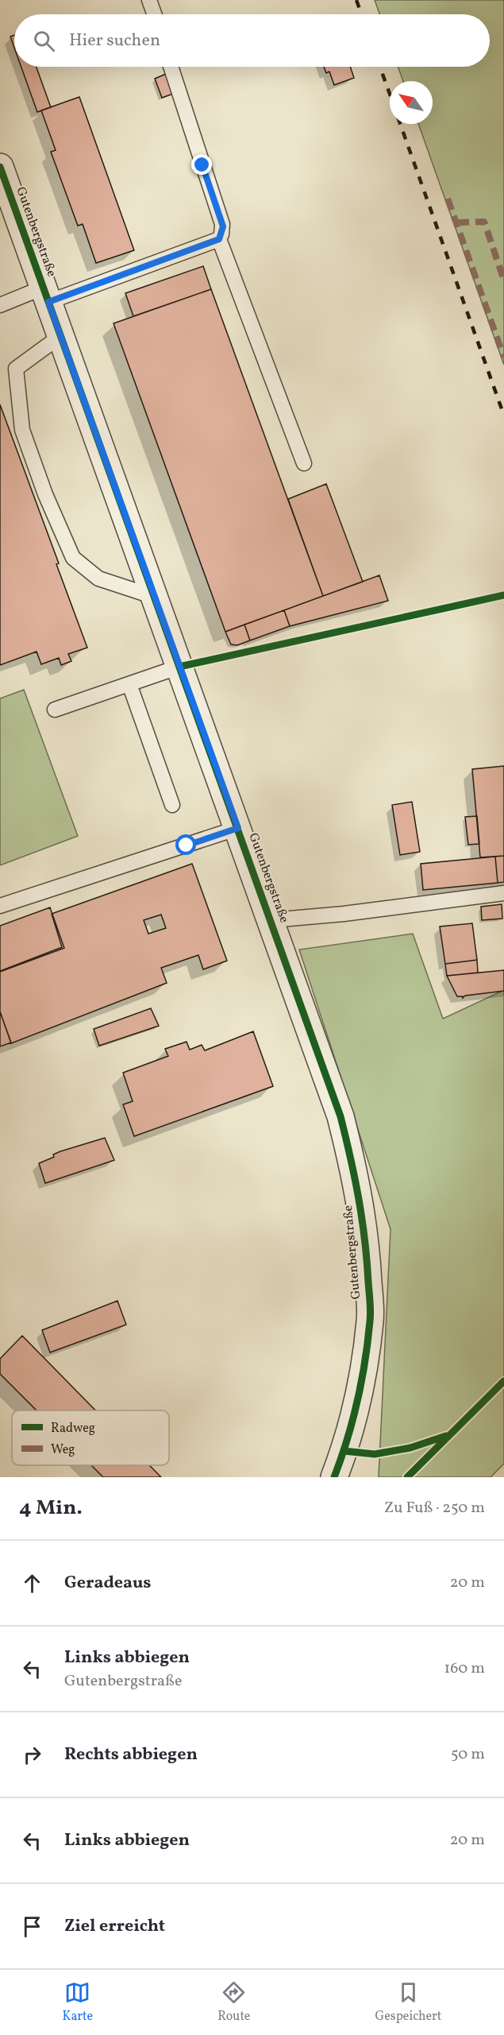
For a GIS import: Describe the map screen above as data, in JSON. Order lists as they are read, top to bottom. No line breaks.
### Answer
{"streets":{"street":["Gutenbergstraße"]},"legend":["Radweg","Weg"],"north":"top left","page":{"search":"Hier suchen","heading":["4 Min.","Zu Fuß · 250 m"],"list":[["Geradeaus","20 m"],["Links abbiegen","Gutenbergstraße","160 m"],["Rechts abbiegen","50 m"],["Links abbiegen","20 m"],"Ziel erreicht"],"nav":["Karte","Route","Gespeichert"]}}
